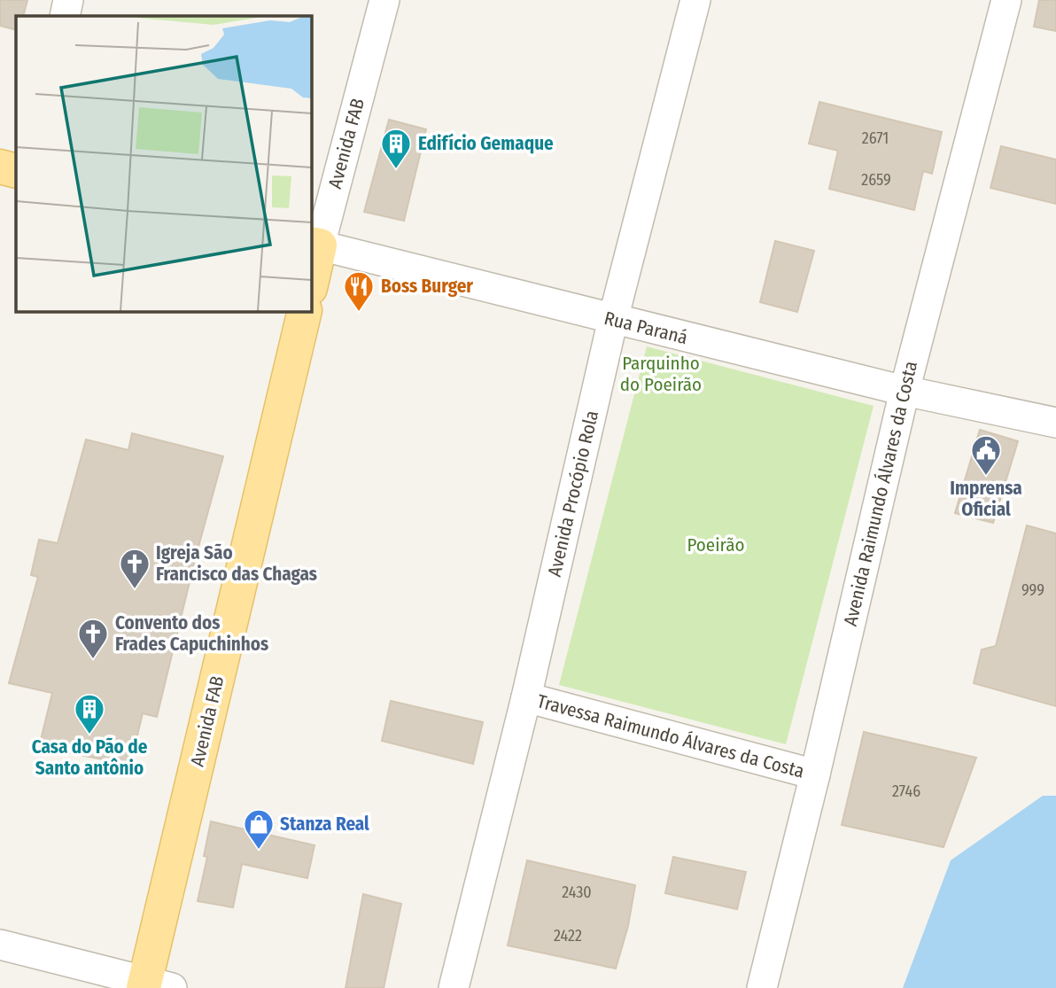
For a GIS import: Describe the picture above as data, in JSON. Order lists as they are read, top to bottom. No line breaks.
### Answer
{"streets":{"main road":["Avenida FAB"],"street":["Rua Paraná","Avenida Procópio Rola","Avenida Raimundo Álvares da Costa","Travessa Raimundo Álvares da Costa"]},"crossings":[["Avenida FAB","Rua Paraná"],["Rua Paraná","Avenida Procópio Rola"],["Rua Paraná","Avenida Raimundo Álvares da Costa"],["Avenida Procópio Rola","Travessa Raimundo Álvares da Costa"],["Avenida Raimundo Álvares da Costa","Travessa Raimundo Álvares da Costa"]],"parks":["Parquinho do Poeirão","Poeirão"],"places":{"building":["Edifício Gemaque","Casa do Pão de Santo antônio"],"restaurant":["Boss Burger"],"public building":["Imprensa Oficial"],"church":["Igreja São Francisco das Chagas","Convento dos Frades Capuchinhos"],"shop":["Stanza Real"]},"house_numbers":["2671","2659","999","2746","2430","2422"]}
